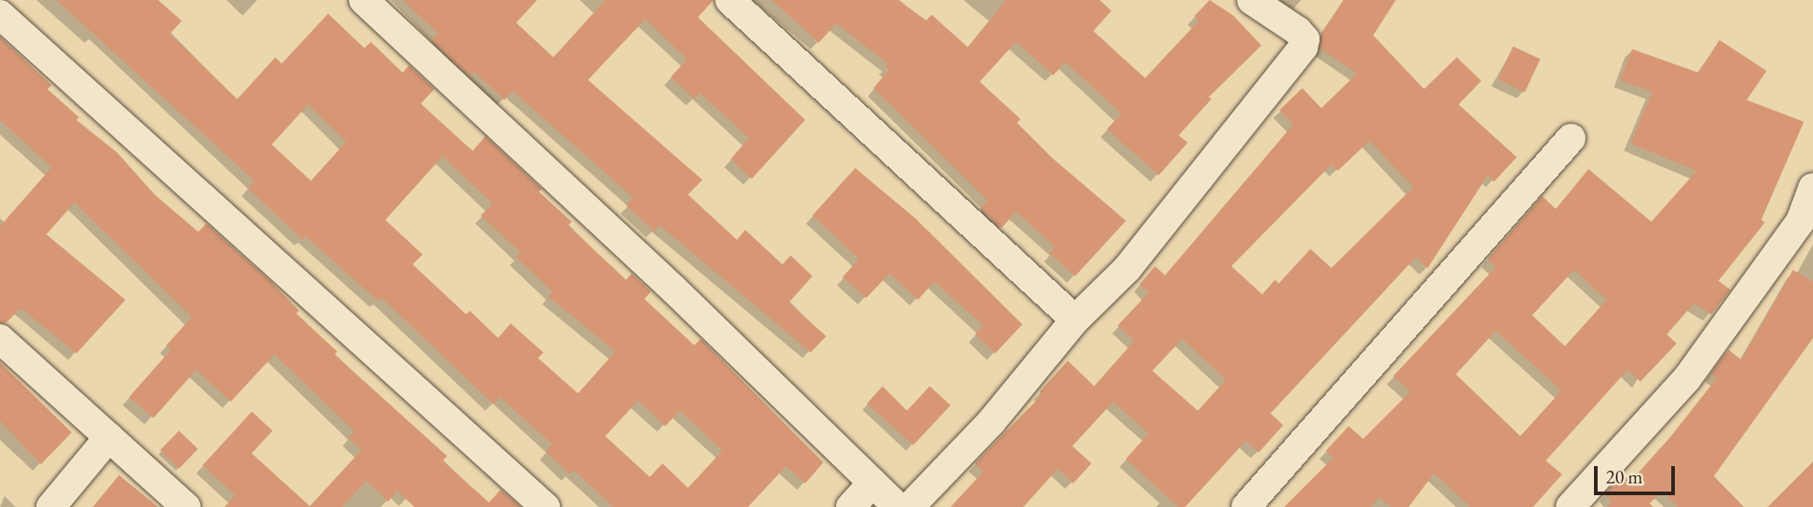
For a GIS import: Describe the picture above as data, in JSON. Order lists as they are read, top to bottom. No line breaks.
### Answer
{"scale_bar":"20 m"}
